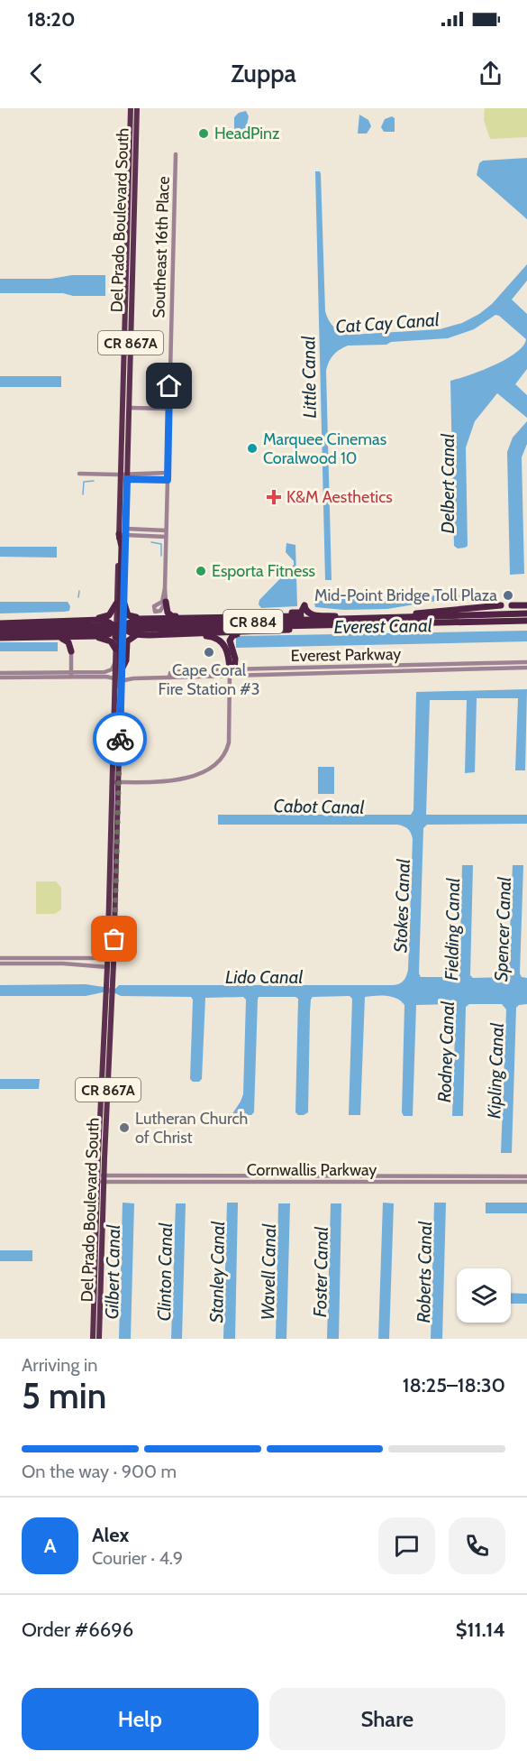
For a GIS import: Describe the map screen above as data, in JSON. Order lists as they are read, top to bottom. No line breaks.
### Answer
{"streets":{"highway":["CR 884"],"main road":["Del Prado Boulevard South","CR 867A"],"street":["Southeast 16th Place","Everest Parkway","Cornwallis Parkway"]},"crossings":[["Del Prado Boulevard South","CR 884"],["Del Prado Boulevard South","Everest Parkway"],["Del Prado Boulevard South","Cornwallis Parkway"]],"water":["Cat Cay Canal","Little Canal","Delbert Canal","Everest Canal","Cabot Canal","Stokes Canal","Fielding Canal","Spencer Canal","Lido Canal","Rodney Canal","Kipling Canal","Gilbert Canal","Clinton Canal","Stanley Canal","Wavell Canal","Foster Canal","Roberts Canal"],"places":{"other":["HeadPinz","Marquee Cinemas Coralwood 10","Esporta Fitness","Mid-Point Bridge Toll Plaza","Cape Coral Fire Station #3","Lutheran Church of Christ"],"health":["K&M Aesthetics"]},"page":{"status":"18:20","header":"Zuppa","heading":["5 min","Arriving in","18:25–18:30"],"panel":["Alex","Courier · 4.9","Order #6696","$11.14"],"bar":"On the way · 900 m","round":"A","buttons":["Help","Share"]}}
